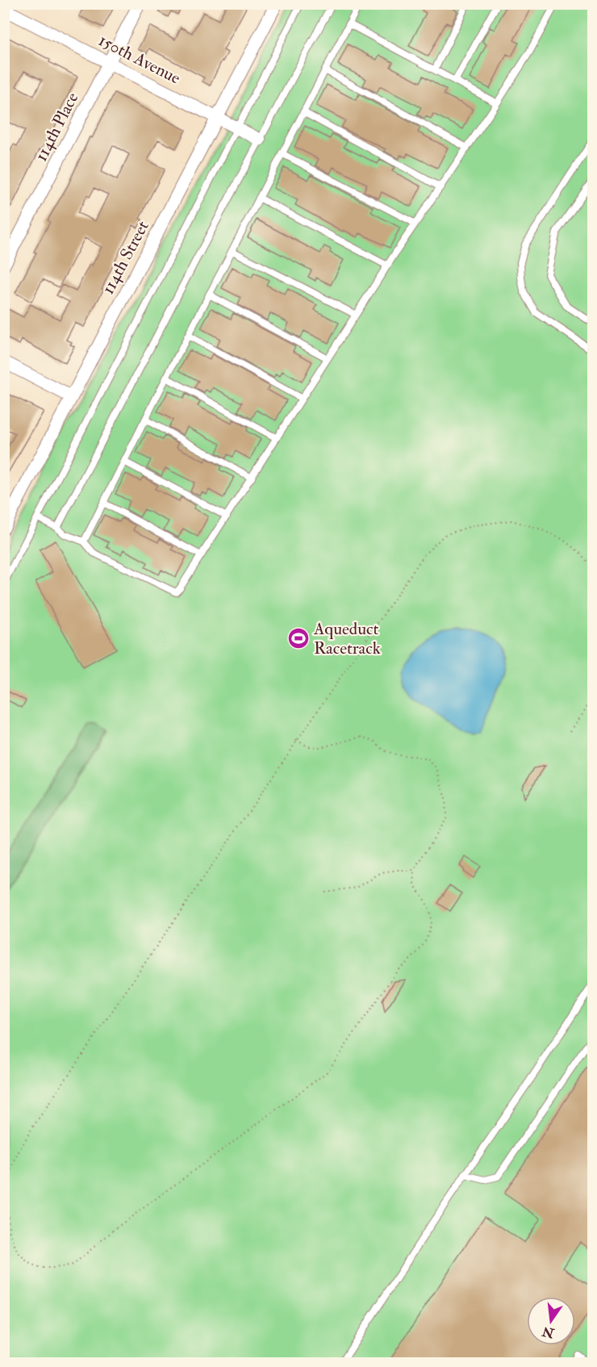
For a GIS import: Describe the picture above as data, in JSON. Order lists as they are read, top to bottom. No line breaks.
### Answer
{"streets":{"street":["150th Avenue","114th Place","114th Street"]},"crossings":[["150th Avenue","114th Place"],["150th Avenue","114th Street"]],"places":{"sports":["Aqueduct Racetrack"]},"north":"bottom"}
